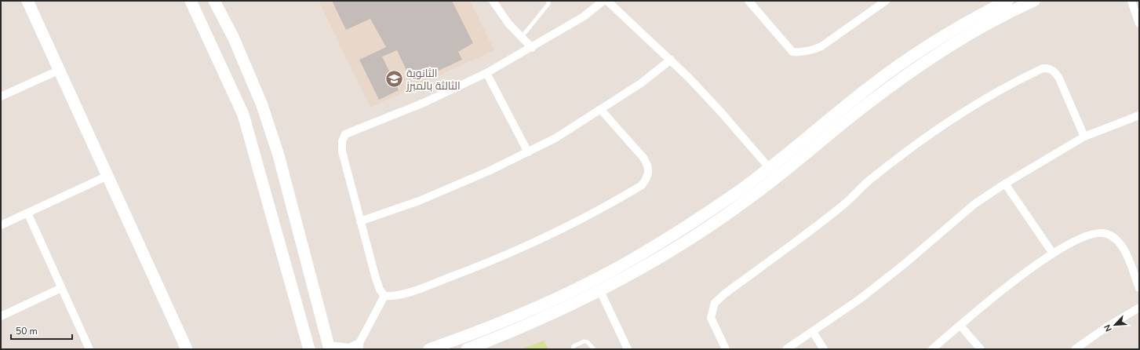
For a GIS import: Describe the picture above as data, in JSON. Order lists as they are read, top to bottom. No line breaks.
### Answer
{"places":{"school or university":["الثانوية الثالثة بالمبرز"]},"scale_bar":"50 m","north":"bottom left"}
